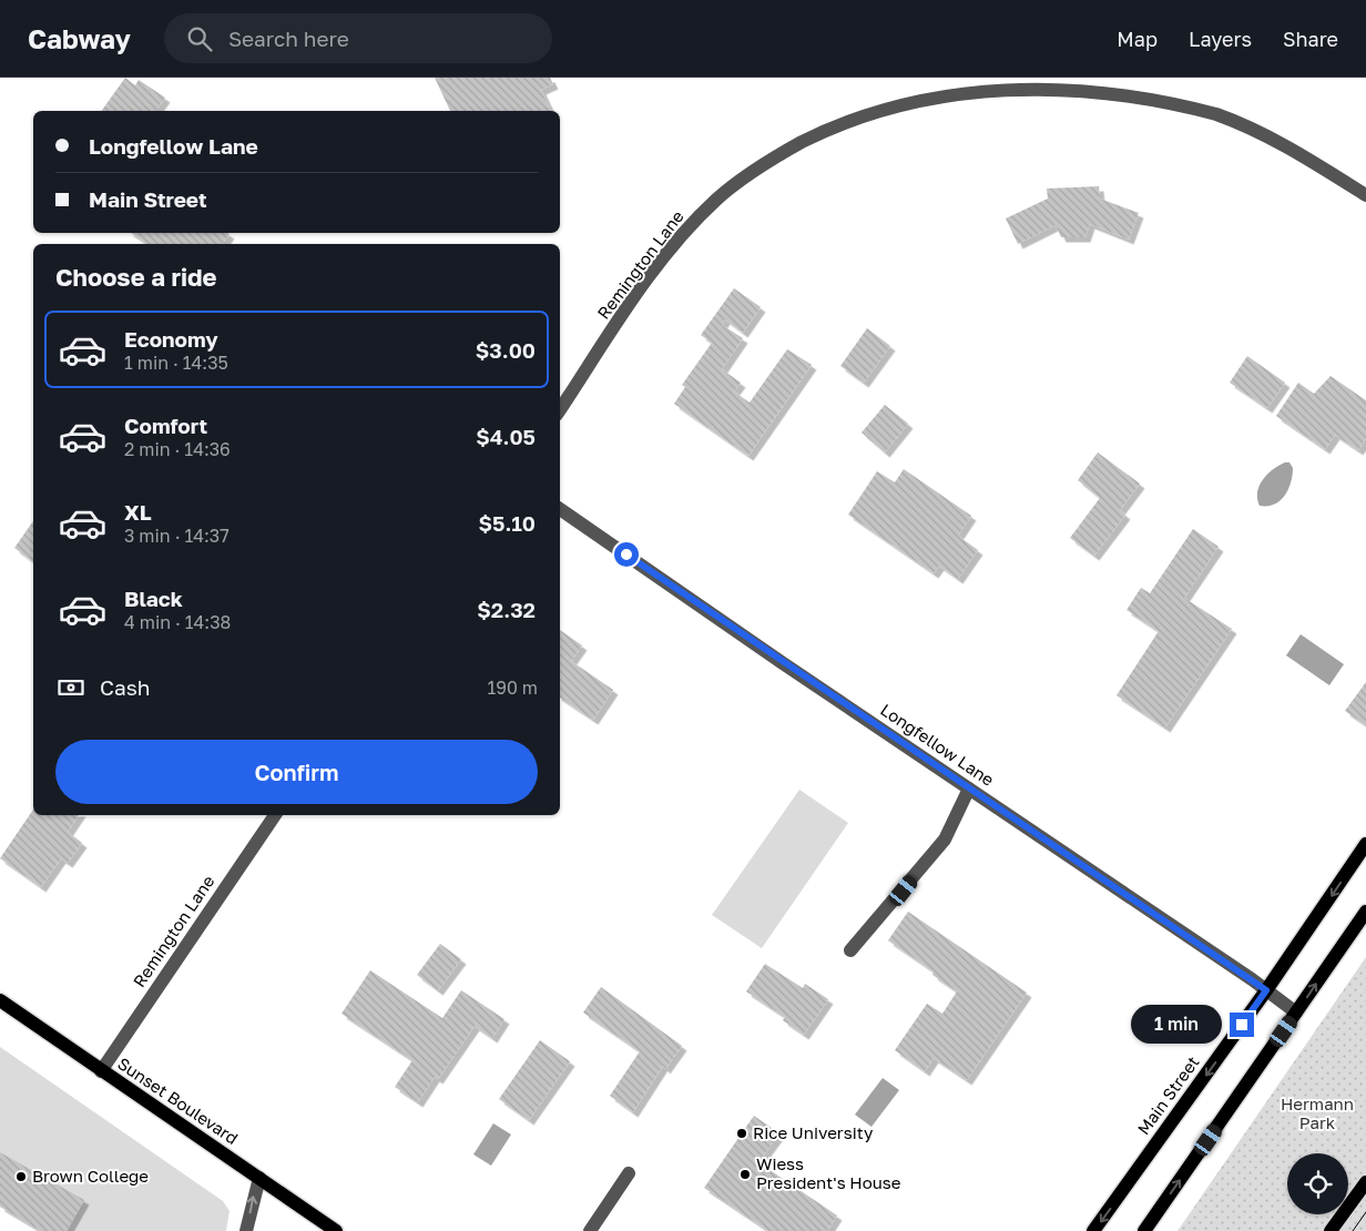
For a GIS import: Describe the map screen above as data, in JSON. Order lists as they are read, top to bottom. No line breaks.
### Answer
{"streets":{"main road":["Main Street","Sunset Boulevard"],"street":["Remington Lane","Longfellow Lane"]},"crossings":[["Remington Lane","Sunset Boulevard"],["Longfellow Lane","Main Street"]],"parks":["Hermann Park"],"places":["Rice University","Wiess President's House","Brown College"],"page":{"header":"Cabway","search":"Search here","nav":["Map","Layers","Share"],"banner":["Longfellow Lane","Main Street"],"heading":"Choose a ride","list":[{"name":"Economy","note":"1 min · 14:35","value":"$3.00"},{"name":"Comfort","note":"2 min · 14:36","value":"$4.05"},{"name":"XL","note":"3 min · 14:37","value":"$5.10"},{"name":"Black","note":"4 min · 14:38","value":"$2.32"}],"pay":["Cash","190 m"],"buttons":"Confirm","bubble":"1 min"}}
